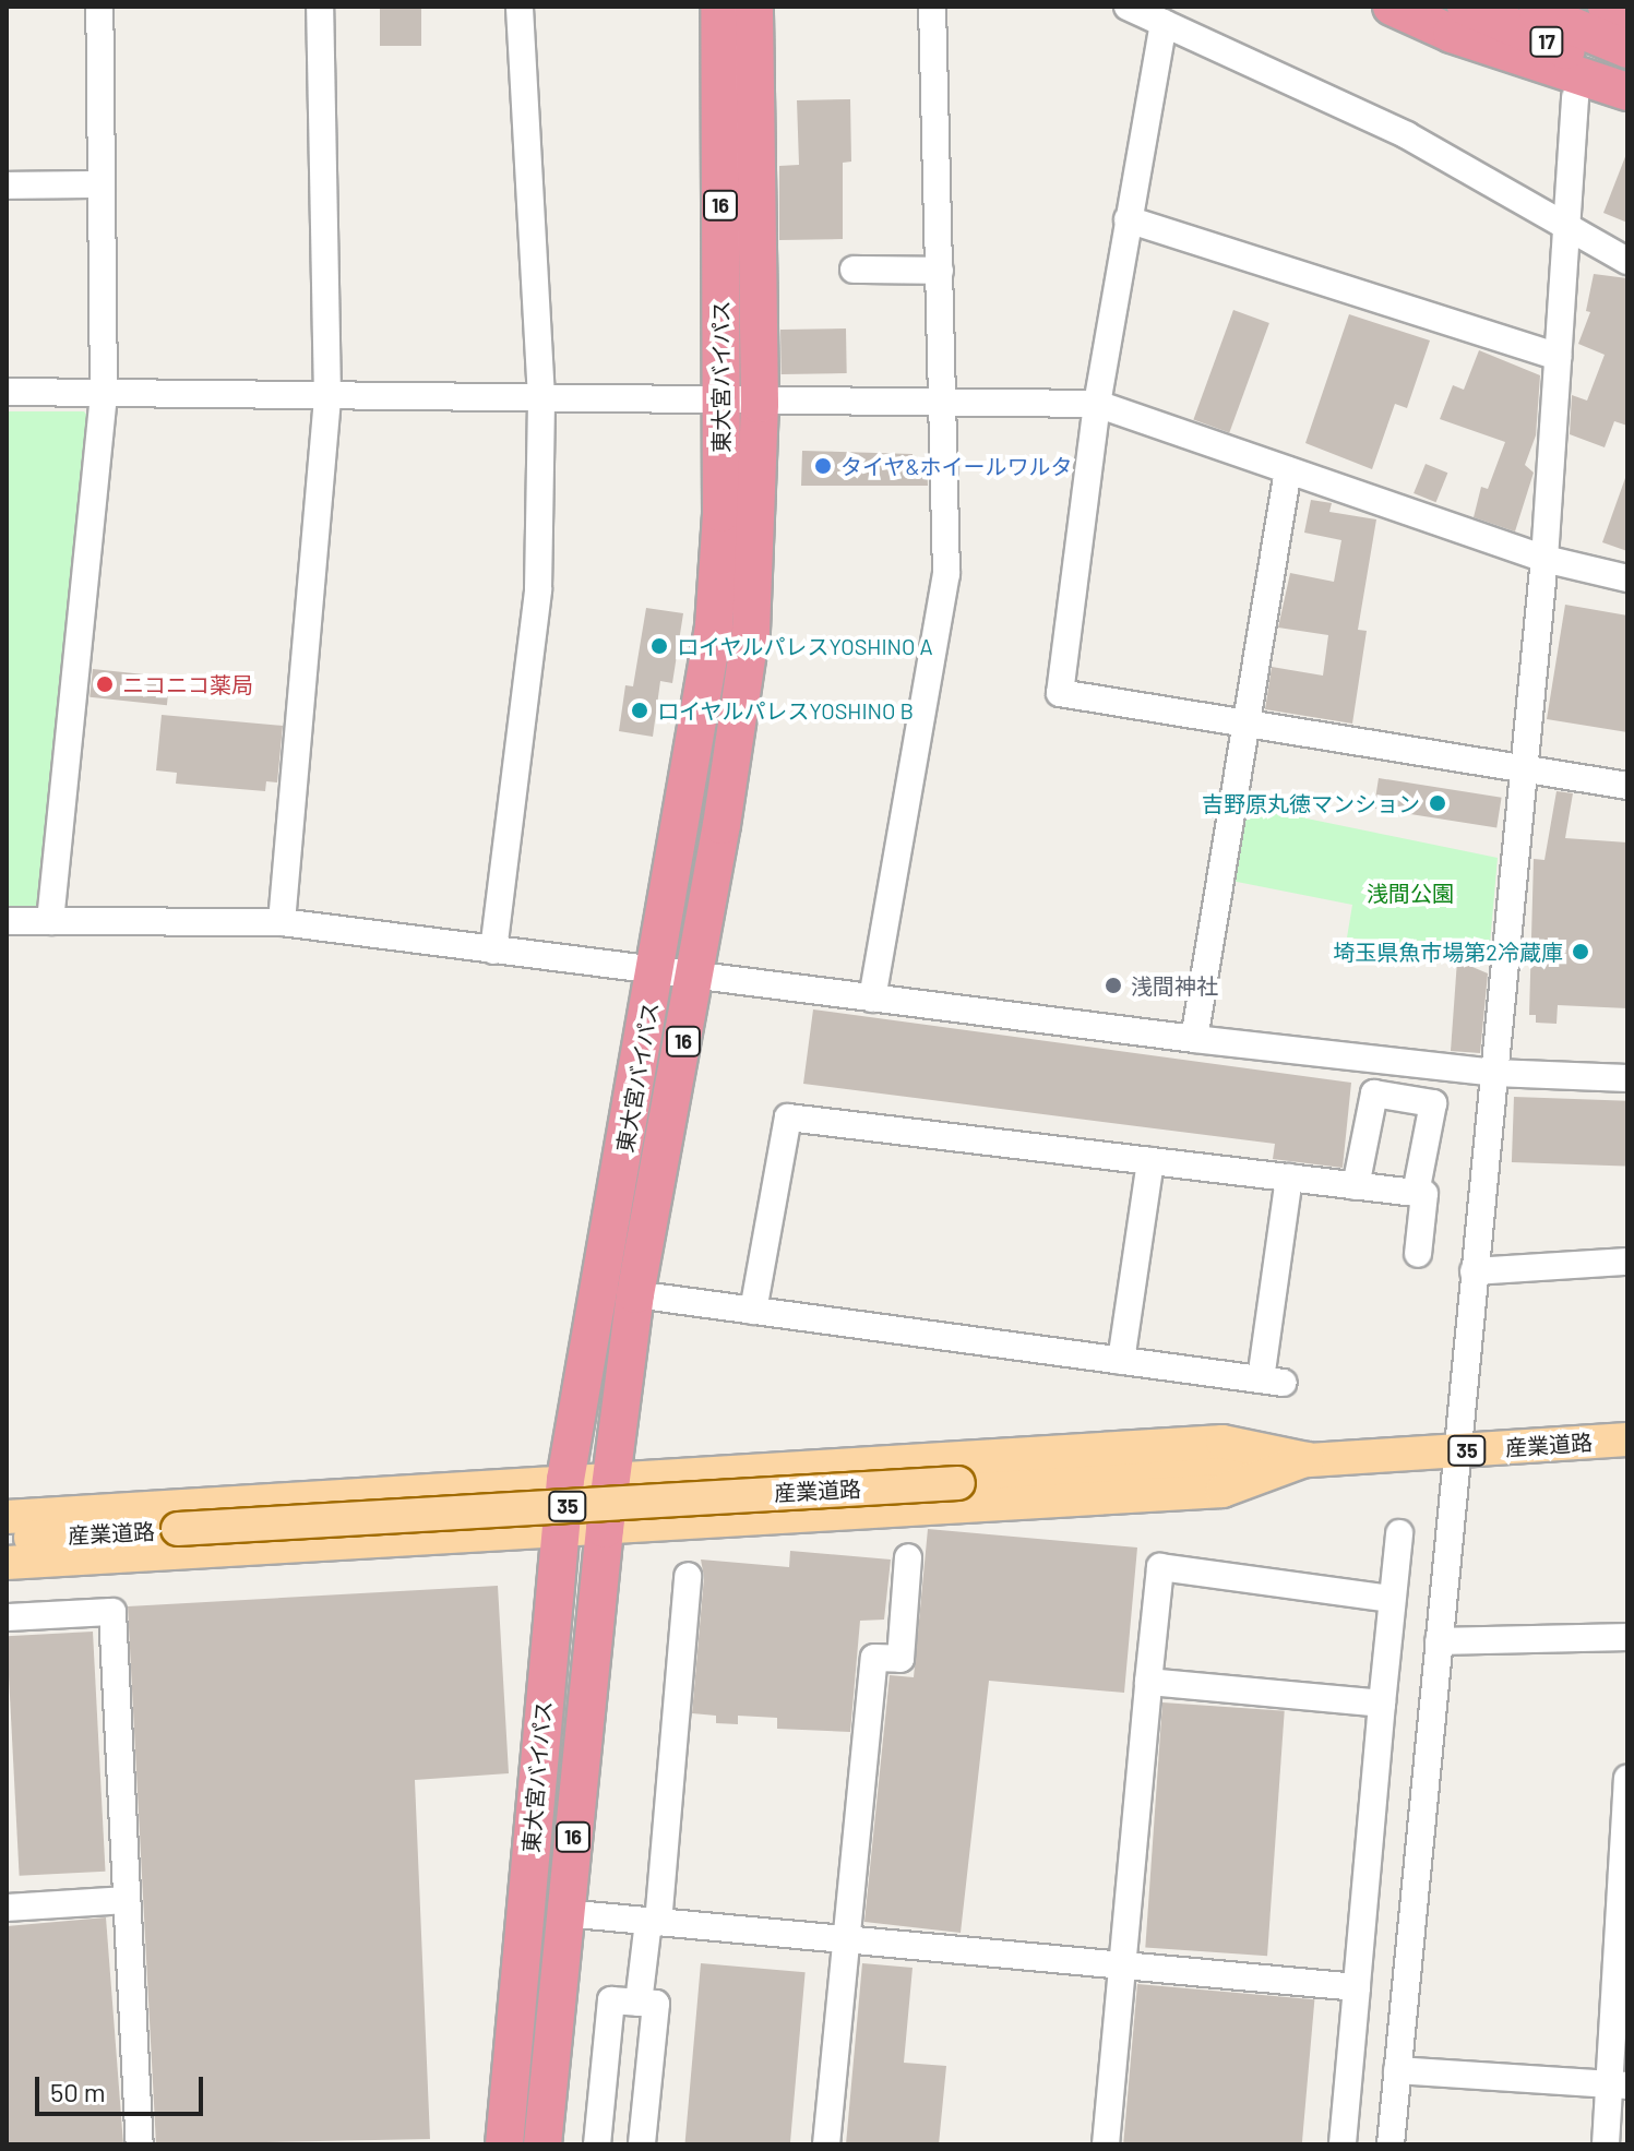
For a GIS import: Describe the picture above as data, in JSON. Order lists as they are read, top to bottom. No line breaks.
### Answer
{"streets":{"highway":["17","16","東大宮バイパス"],"main road":["産業道路","35"]},"crossings":[["東大宮バイパス","35"],["産業道路","35"]],"parks":["浅間公園"],"places":["タイヤ&ホイールワルタ","ロイヤルパレスYOSHINO A","ニコニコ薬局","ロイヤルパレスYOSHINO B","吉野原丸徳マンション","埼玉県魚市場第2冷蔵庫","浅間神社"],"scale_bar":"50 m"}
